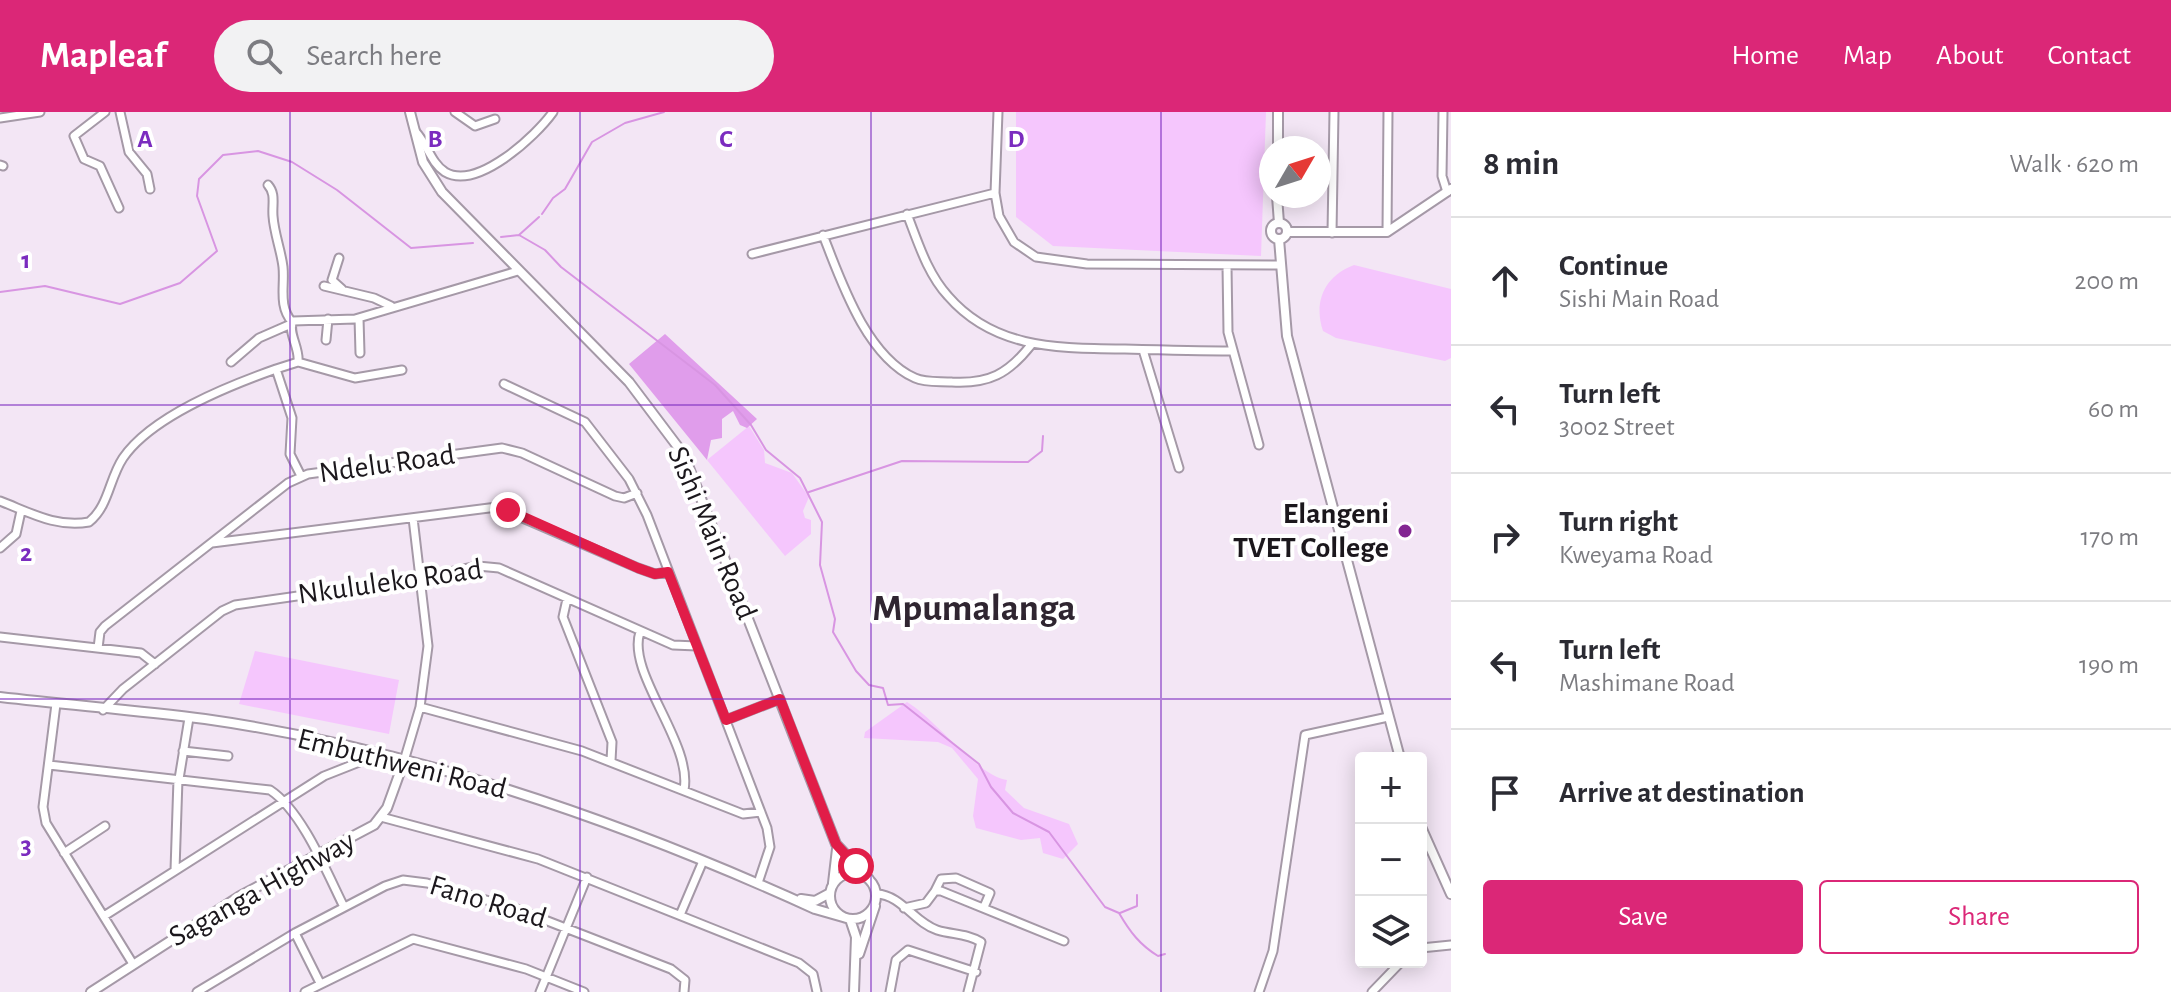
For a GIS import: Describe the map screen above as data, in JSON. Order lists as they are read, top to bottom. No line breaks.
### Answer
{"streets":{"street":["Ndelu Road","Sishi Main Road","Nkululeko Road","Embuthweni Road","Saganga Highway","Fano Road"]},"crossings":[["Sishi Main Road","Embuthweni Road"],["Nkululeko Road","Embuthweni Road"],["Embuthweni Road","Saganga Highway"]],"districts":["Mpumalanga"],"places":["Elangeni TVET College"],"north":"top right","page":{"header":"Mapleaf","search":"Search here","nav":["Home","Map","About","Contact"],"heading":["8 min","Walk · 620 m"],"list":[["Continue","Sishi Main Road","200 m"],["Turn left","3002 Street","60 m"],["Turn right","Kweyama Road","170 m"],["Turn left","Mashimane Road","190 m"],"Arrive at destination"],"map_buttons":["+","−"],"buttons":["Save","Share"]},"grid":{"columns":["A","B","C","D"],"rows":["1","2","3"]}}
